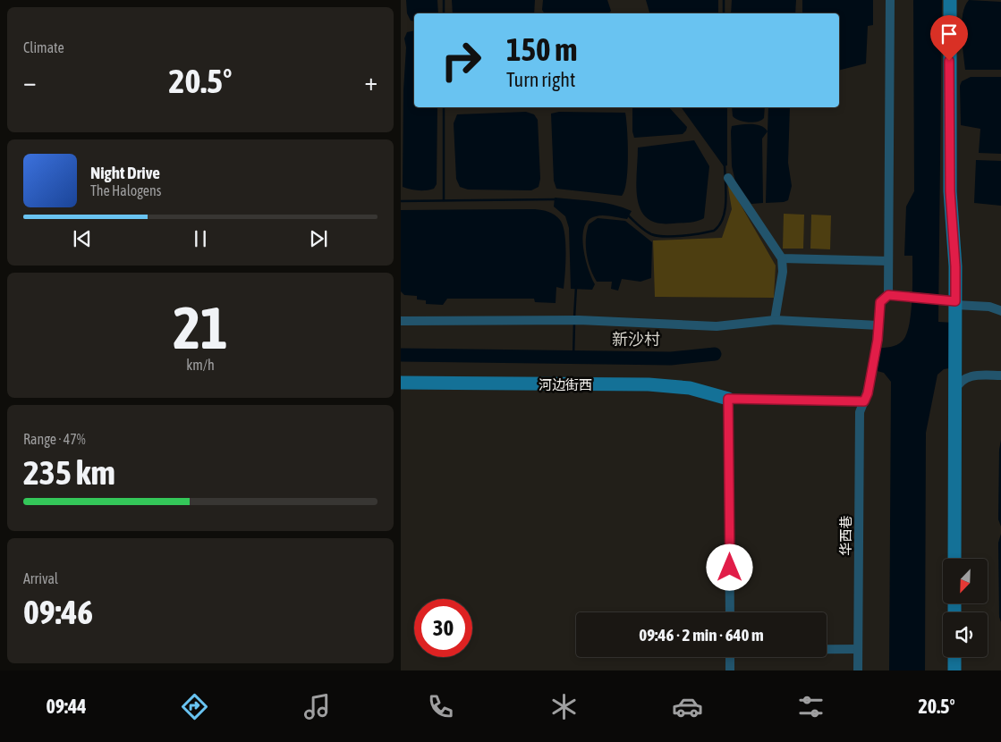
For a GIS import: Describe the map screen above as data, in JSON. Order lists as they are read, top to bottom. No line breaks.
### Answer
{"streets":{"street":["河边街西","华西巷"]},"districts":["新沙村"],"north":"bottom left","page":{"tile":["Climate",["21","km/h"],["Range · 47%","235 km"],["Arrival","09:46"]],"turn":["150 m","Turn right"],"heat":["−","20.5°","+"],"song":["Night Drive","The Halogens"],"limit":"30","trip":"09:46 · 2 min · 640 m","tabs":["09:44","20.5°"]}}
